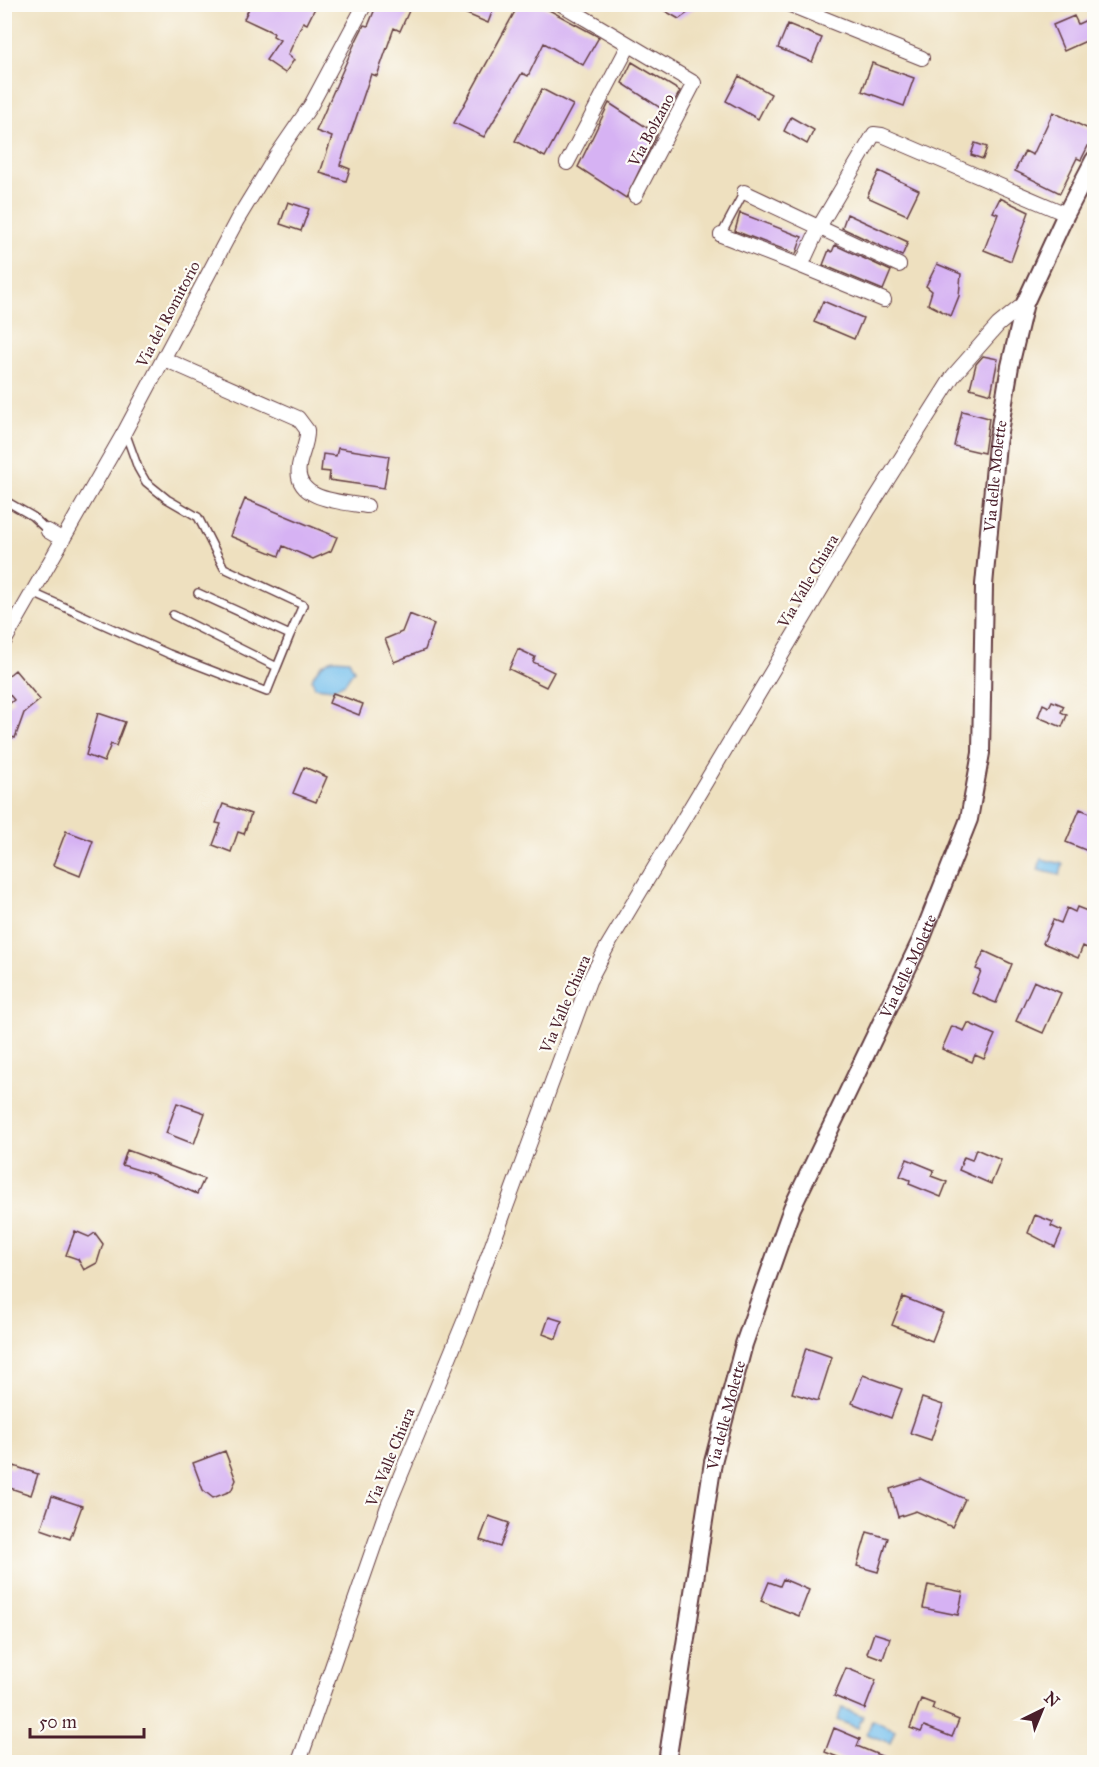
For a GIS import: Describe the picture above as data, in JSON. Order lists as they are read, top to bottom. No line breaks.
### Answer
{"streets":{"street":["Via Bolzano","Via del Romitorio","Via delle Molette","Via Valle Chiara"]},"crossings":[["Via delle Molette","Via Valle Chiara"]],"scale_bar":"50 m","north":"top right"}
